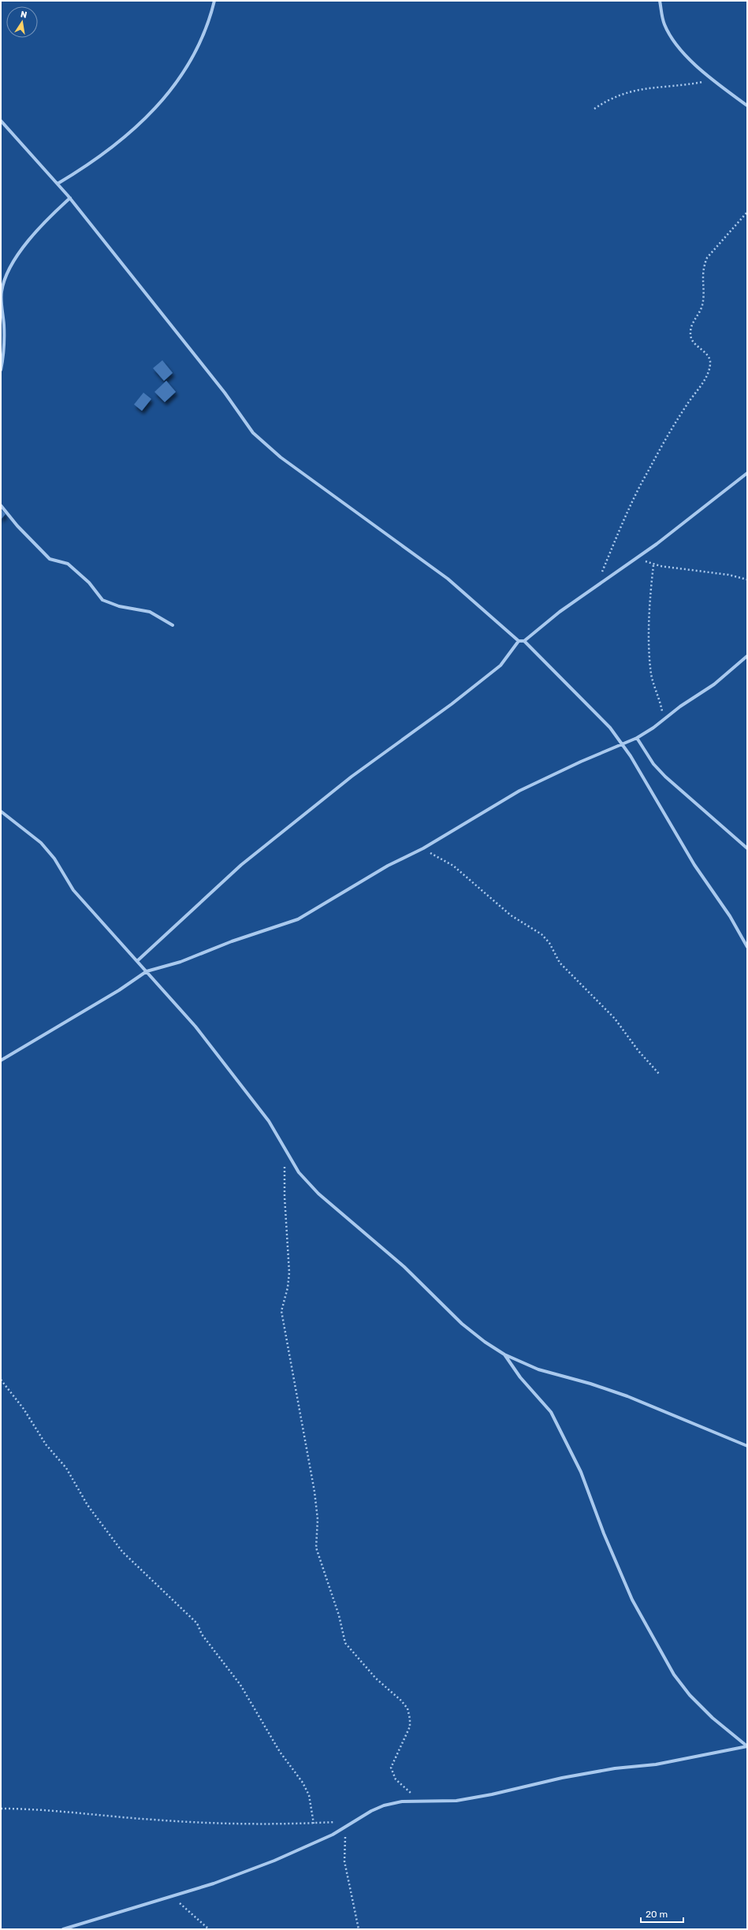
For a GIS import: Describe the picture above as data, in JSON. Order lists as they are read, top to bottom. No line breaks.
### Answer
{"scale_bar":"20 m","north":"top"}
